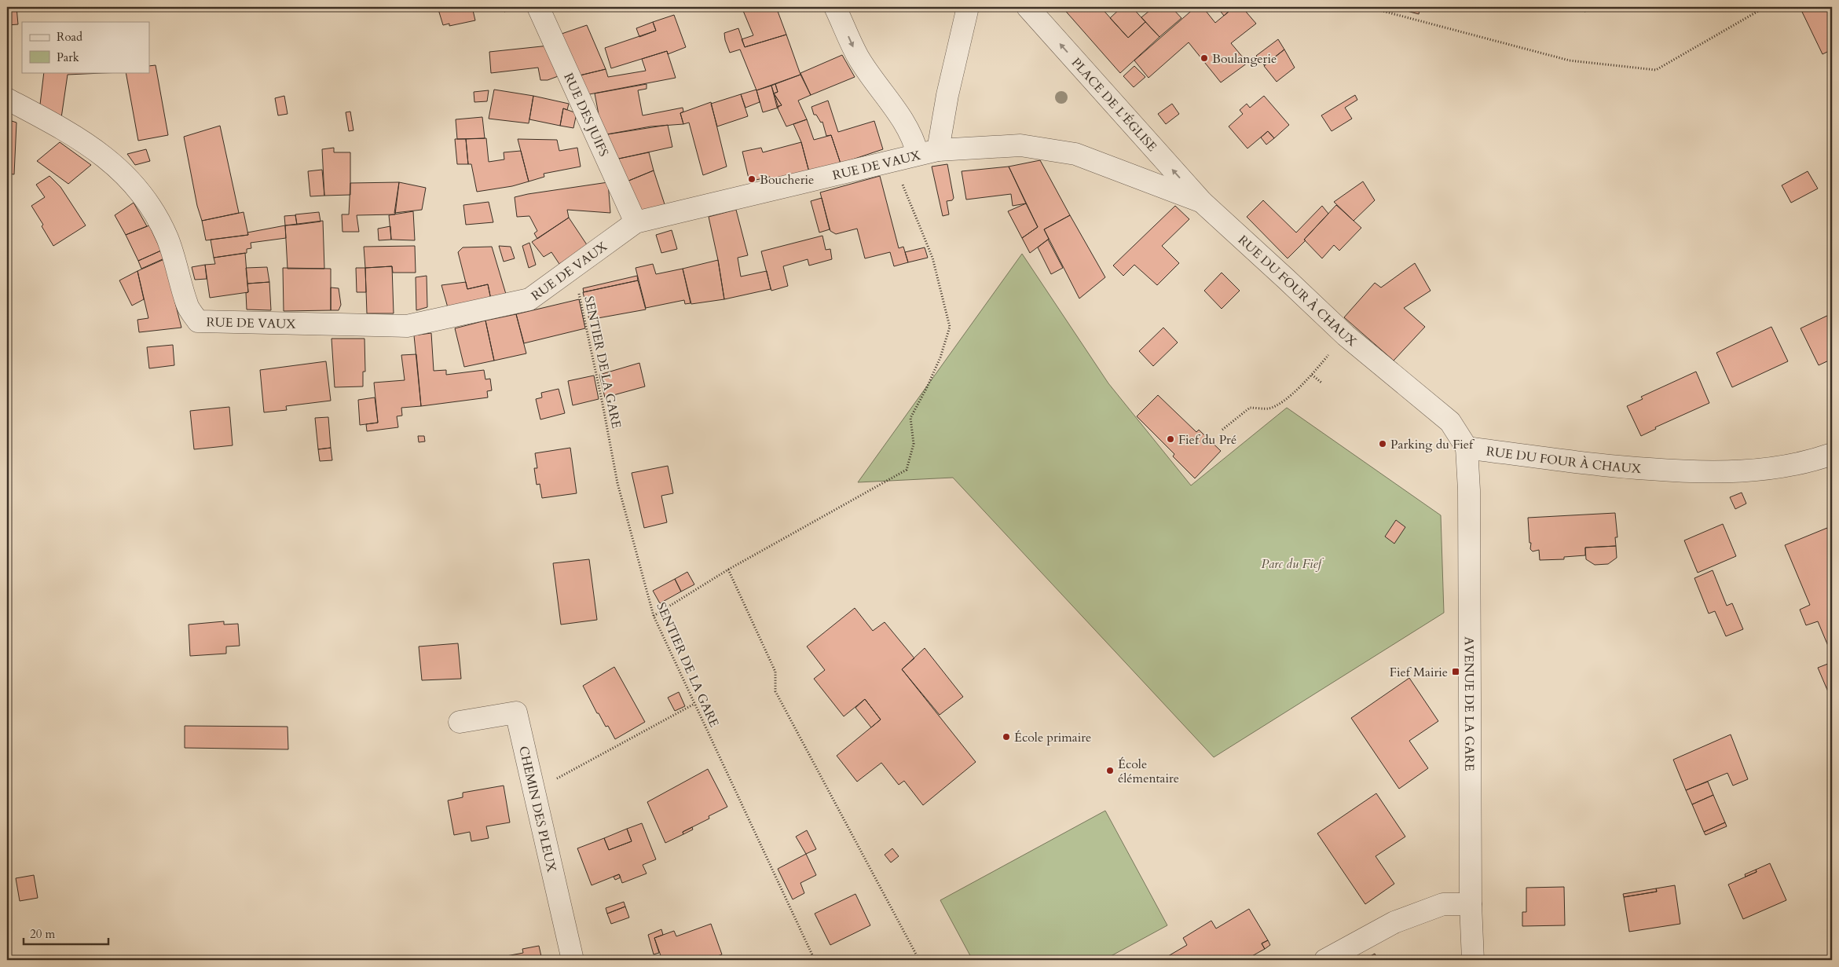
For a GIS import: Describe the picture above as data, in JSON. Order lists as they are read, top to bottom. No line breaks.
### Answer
{"streets":{"street":["PLACE DE L'ÉGLISE","RUE DES JUIFS","RUE DE VAUX","RUE DU FOUR À CHAUX","AVENUE DE LA GARE","CHEMIN DES PLEUX"],"path":["SENTIER DE LA GARE"]},"crossings":[["PLACE DE L'ÉGLISE","RUE DE VAUX"],["PLACE DE L'ÉGLISE","RUE DU FOUR À CHAUX"],["RUE DES JUIFS","RUE DE VAUX"],["RUE DE VAUX","RUE DU FOUR À CHAUX"],["RUE DE VAUX","SENTIER DE LA GARE"],["RUE DU FOUR À CHAUX","AVENUE DE LA GARE"]],"one_way":["PLACE DE L'ÉGLISE"],"parks":["Parc du Fief"],"places":{"other":["Boulangerie","Boucherie","Fief du Pré","Parking du Fief","École primaire","École élémentaire"],"transit":["Fief Mairie"]},"legend":["Road","Park"],"scale_bar":"20 m"}
